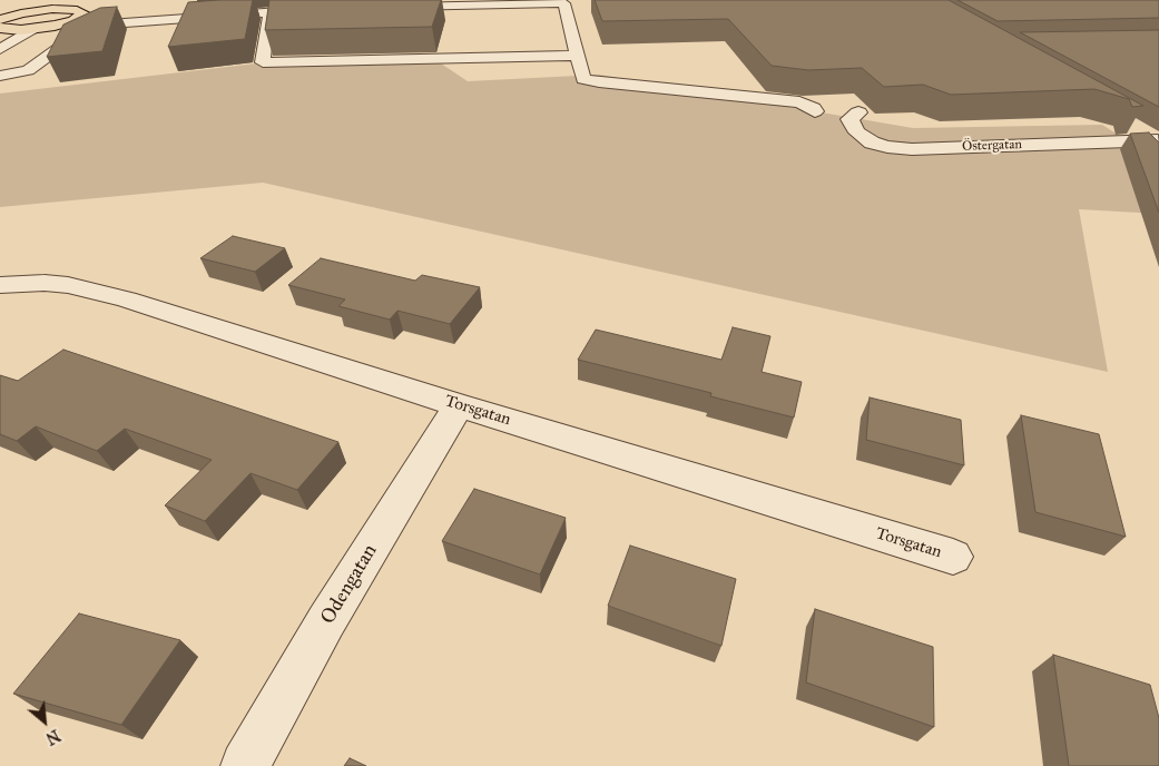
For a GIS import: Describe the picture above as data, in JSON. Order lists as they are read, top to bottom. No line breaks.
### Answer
{"streets":{"street":["Östergatan","Torsgatan","Odengatan"]},"crossings":[["Torsgatan","Odengatan"]],"north":"bottom right"}
